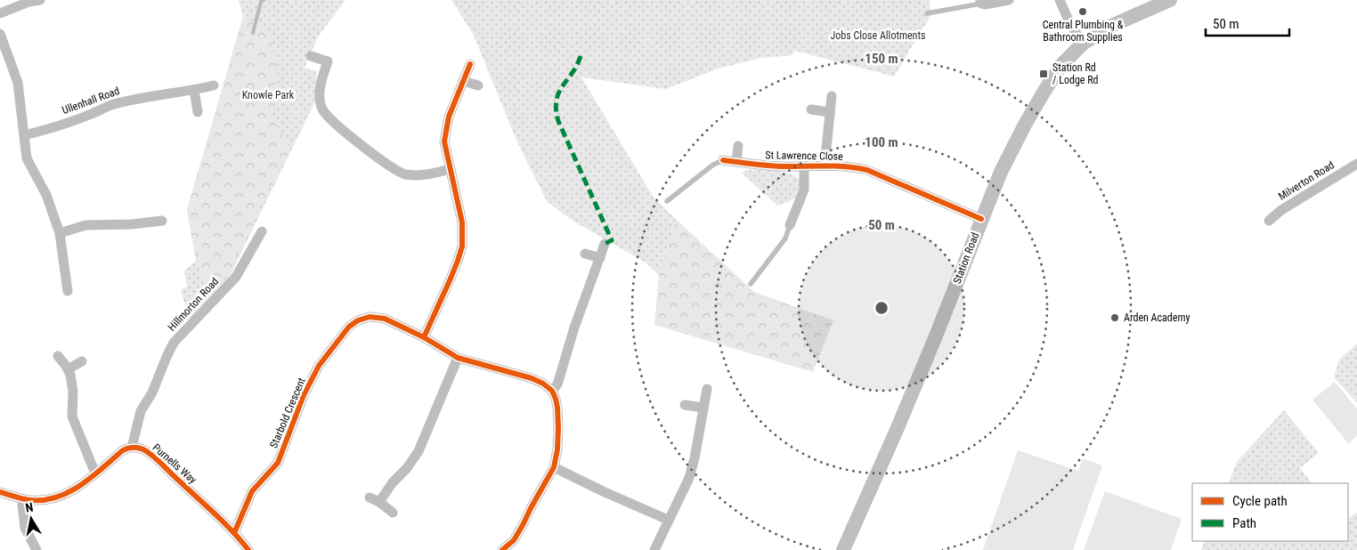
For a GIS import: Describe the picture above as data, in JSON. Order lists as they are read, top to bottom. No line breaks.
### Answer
{"streets":{"main road":["Station Road"],"street":["Ullenhall Road","St Lawrence Close","Milverton Road","Hillmorton Road","Starbold Crescent","Purnells Way"]},"crossings":[["St Lawrence Close","Station Road"],["Hillmorton Road","Purnells Way"],["Starbold Crescent","Purnells Way"]],"parks":["Jobs Close Allotments","Knowle Park"],"places":{"other":["Central Plumbing & Bathroom Supplies","Arden Academy"],"transit":["Station Rd / Lodge Rd"]},"legend":["Cycle path","Path"],"scale_bar":"50 m","north":"top","rings":["150 m","100 m","50 m"]}
